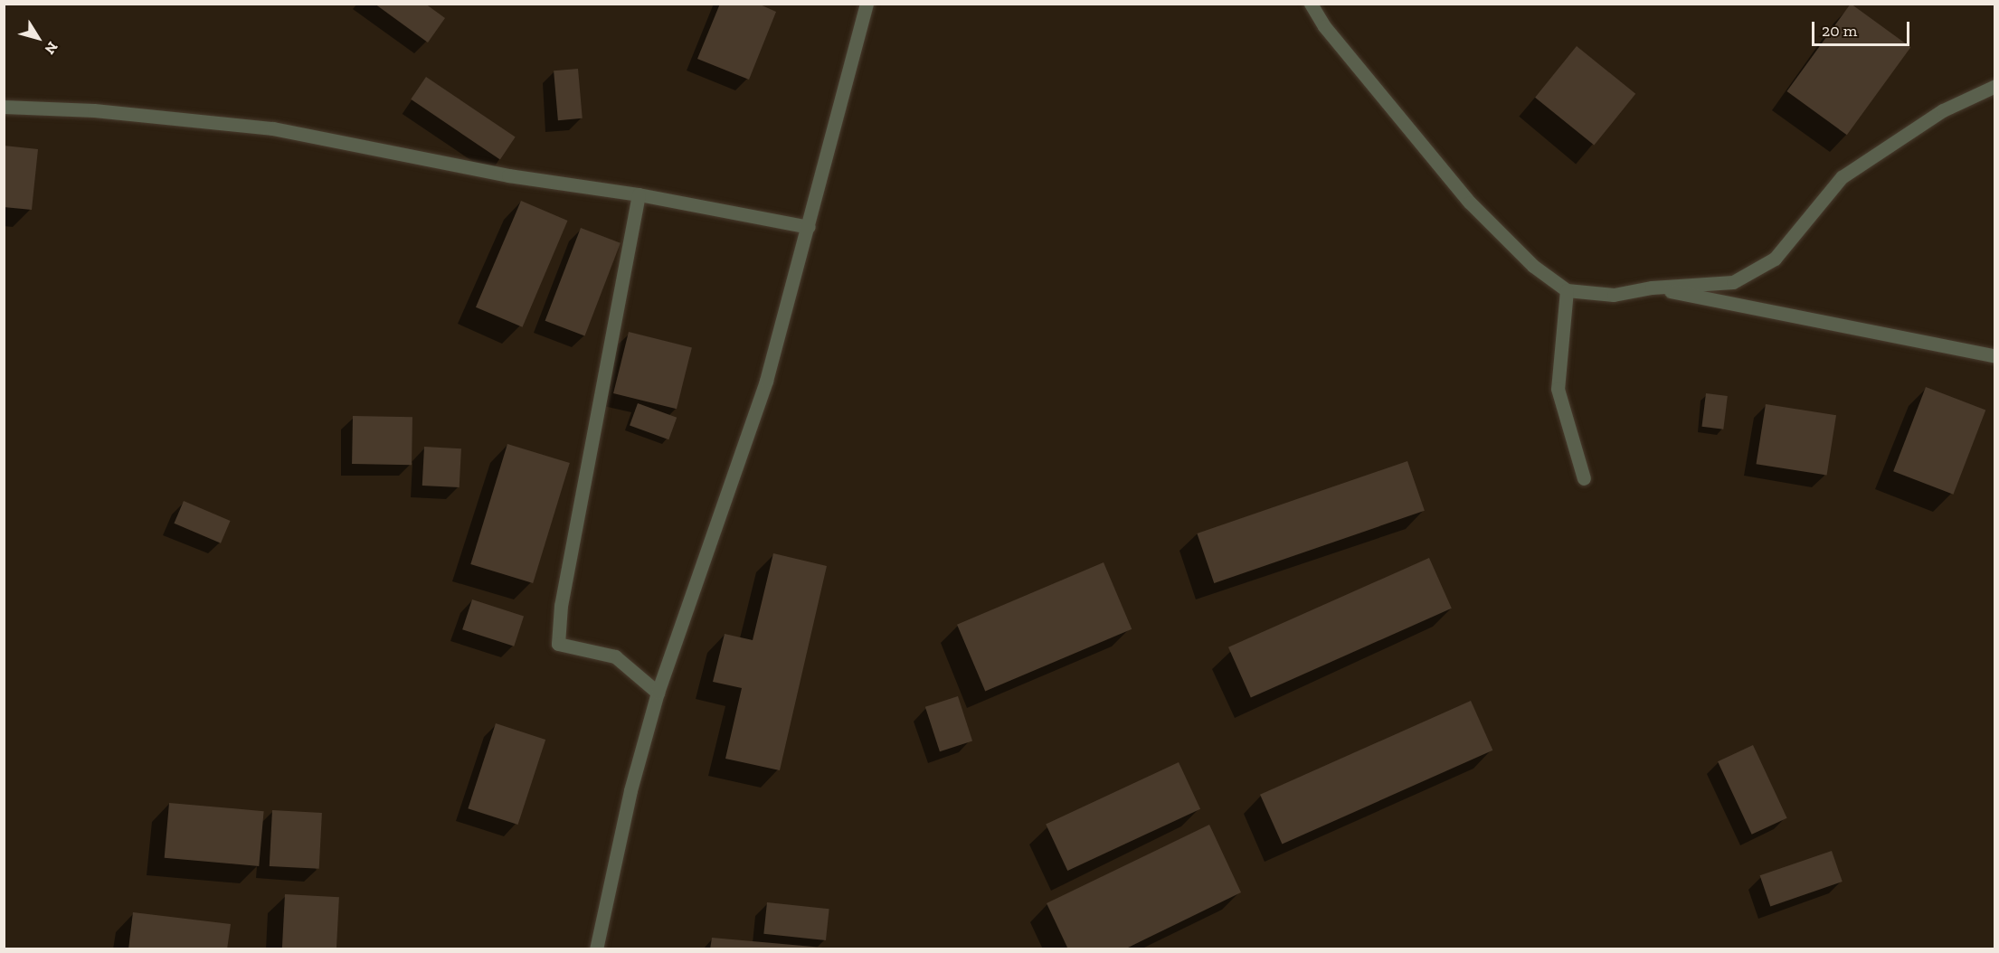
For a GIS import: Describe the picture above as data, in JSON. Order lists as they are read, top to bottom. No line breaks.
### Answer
{"scale_bar":"20 m","north":"bottom right"}
